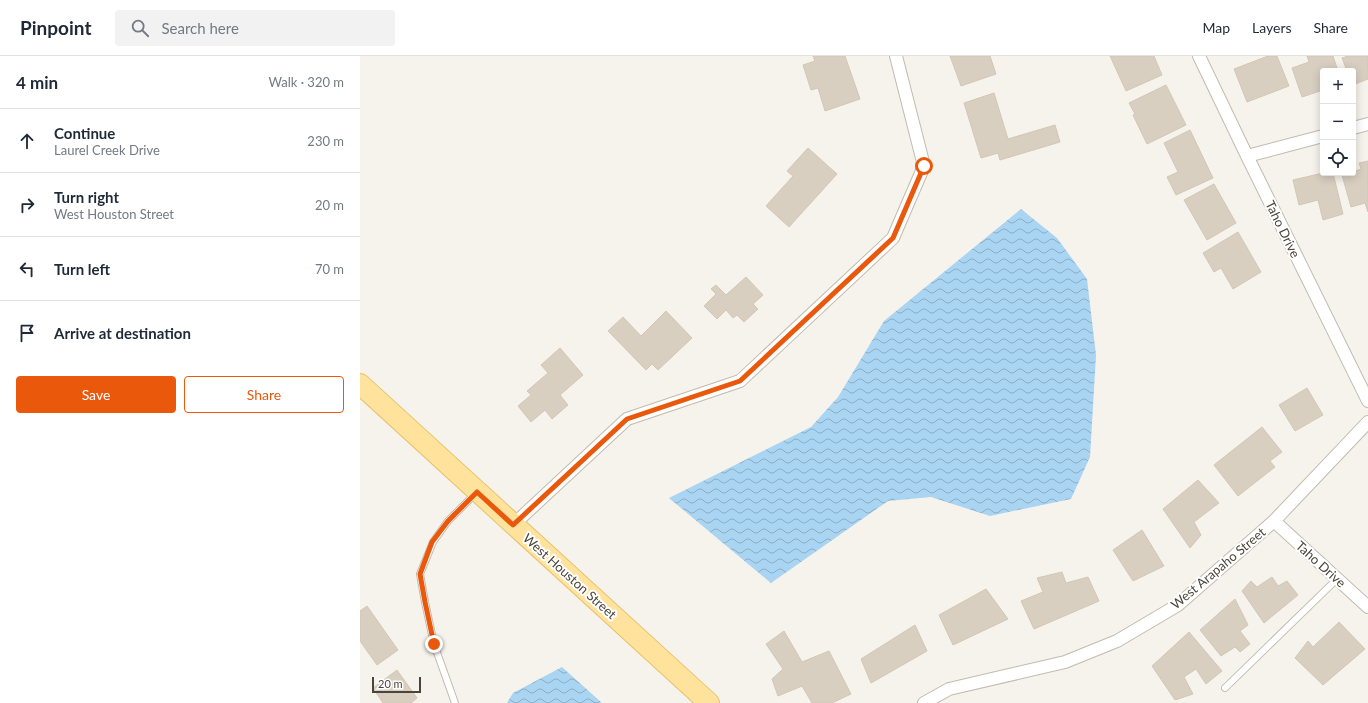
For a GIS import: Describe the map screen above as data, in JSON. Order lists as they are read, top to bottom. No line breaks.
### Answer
{"streets":{"main road":["West Houston Street"],"street":["Taho Drive","West Arapaho Street"]},"crossings":[["Taho Drive","West Arapaho Street"]],"scale_bar":"20 m","page":{"header":"Pinpoint","search":"Search here","nav":["Map","Layers","Share"],"heading":["4 min","Walk · 320 m"],"map_buttons":["+","−"],"list":[["Continue","Laurel Creek Drive","230 m"],["Turn right","West Houston Street","20 m"],["Turn left","70 m"],"Arrive at destination"],"buttons":["Save","Share"],"scale":"20 m"}}
